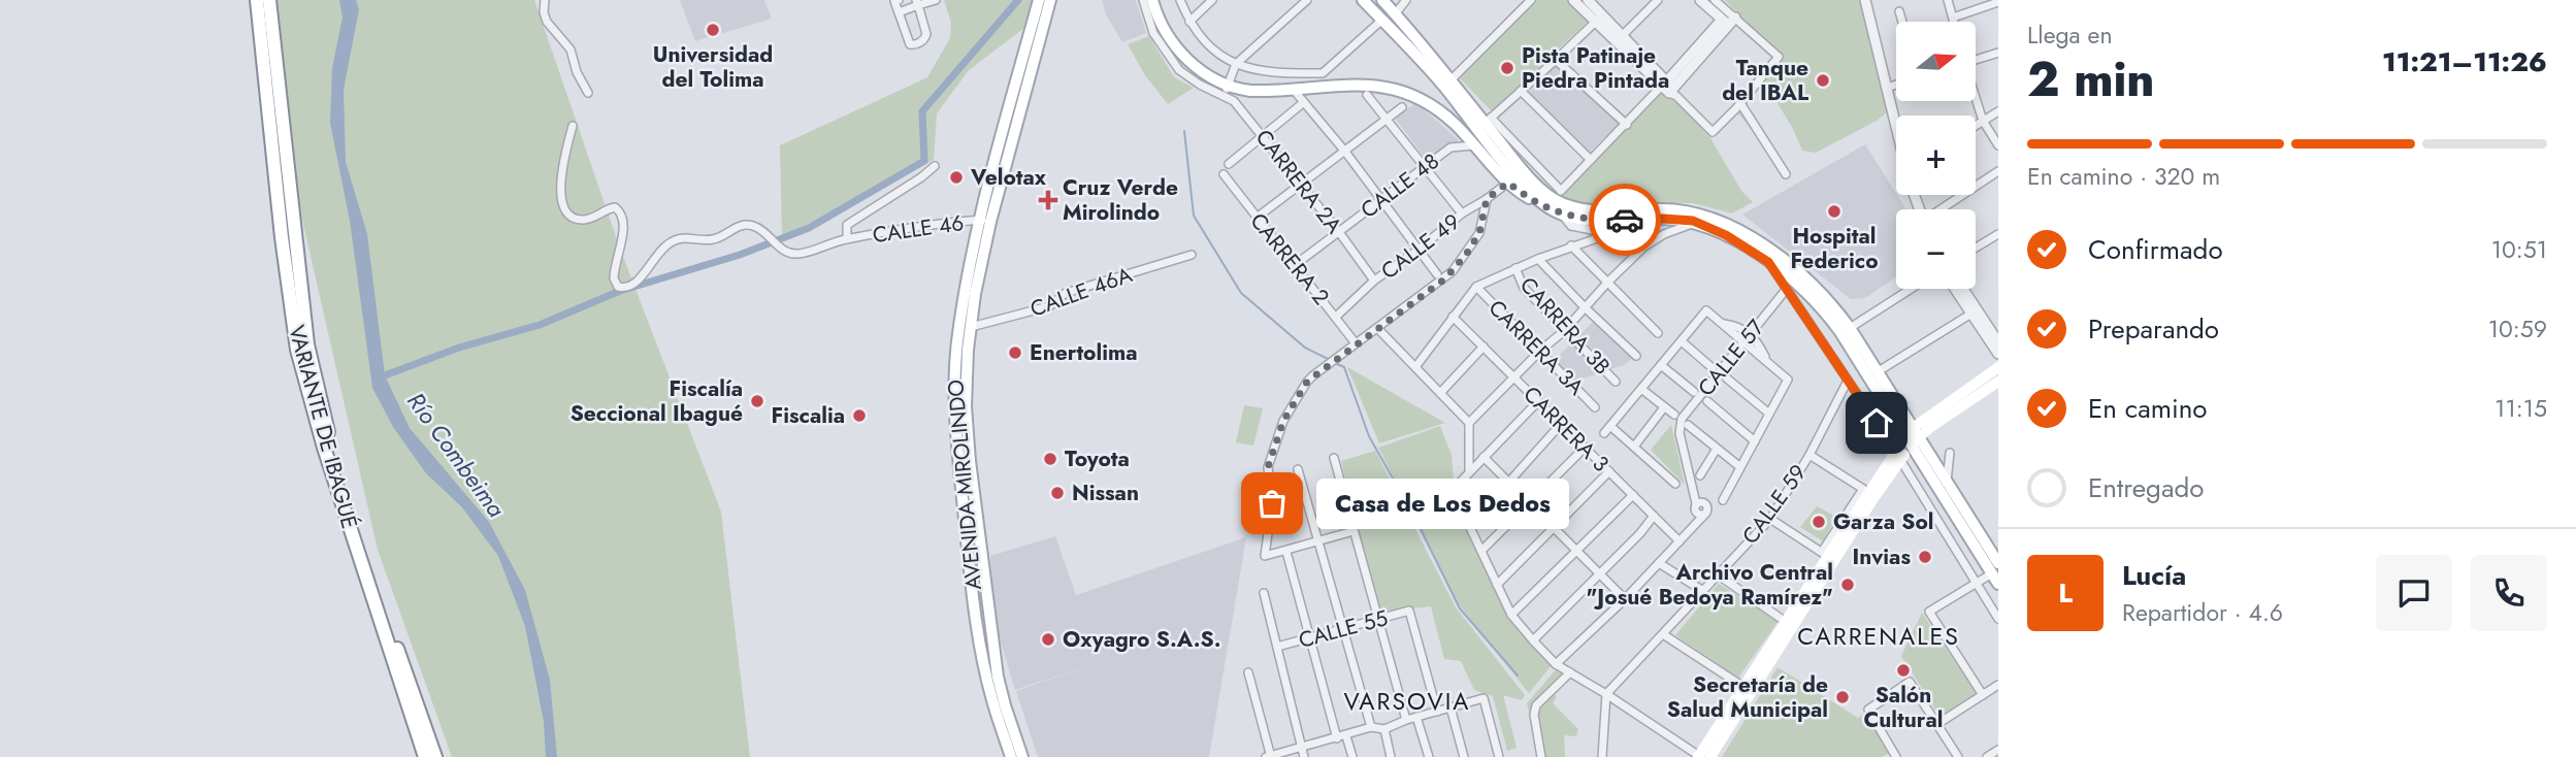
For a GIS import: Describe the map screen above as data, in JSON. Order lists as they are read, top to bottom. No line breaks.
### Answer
{"streets":{"highway":["VARIANTE DE IBAGUÉ"],"main road":["AVENIDA MIROLINDO"],"street":["CARRERA 2A","CALLE 48","CALLE 46","CALLE 49","CARRERA 2","CALLE 46A","CARRERA 3B","CARRERA 3A","CALLE 57","CARRERA 3","CALLE 59","CALLE 55"]},"crossings":[["CARRERA 2A","CALLE 48"],["CARRERA 2A","CALLE 49"],["CALLE 48","CARRERA 2"],["CALLE 46","AVENIDA MIROLINDO"],["CALLE 49","CARRERA 2"],["CALLE 46A","AVENIDA MIROLINDO"],["CALLE 57","CARRERA 3"]],"districts":["CARRENALES","VARSOVIA"],"water":["Río Combeima"],"places":{"other":["Universidad del Tolima","Pista Patinaje Piedra Pintada","Tanque del IBAL","Velotax","Hospital Federico","Enertolima","Fiscalía Seccional Ibagué","Fiscalia","Toyota","Nissan","Casa de Los Dedos","Garza Sol","Invias","Archivo Central \"Josué Bedoya Ramírez\"","Oxyagro S.A.S.","Salón Cultural","Secretaría de Salud Municipal"],"health":["Cruz Verde Mirolindo"]},"north":"right","page":{"heading":["2 min","Llega en","11:21–11:26"],"panel":["Lucía","Repartidor · 4.6"],"map_buttons":["+","−"],"bar":"En camino · 320 m","list":[["Confirmado","10:51"],["Preparando","10:59"],["En camino","11:15"],"Entregado"],"bubble":"Casa de Los Dedos","round":"L"}}
